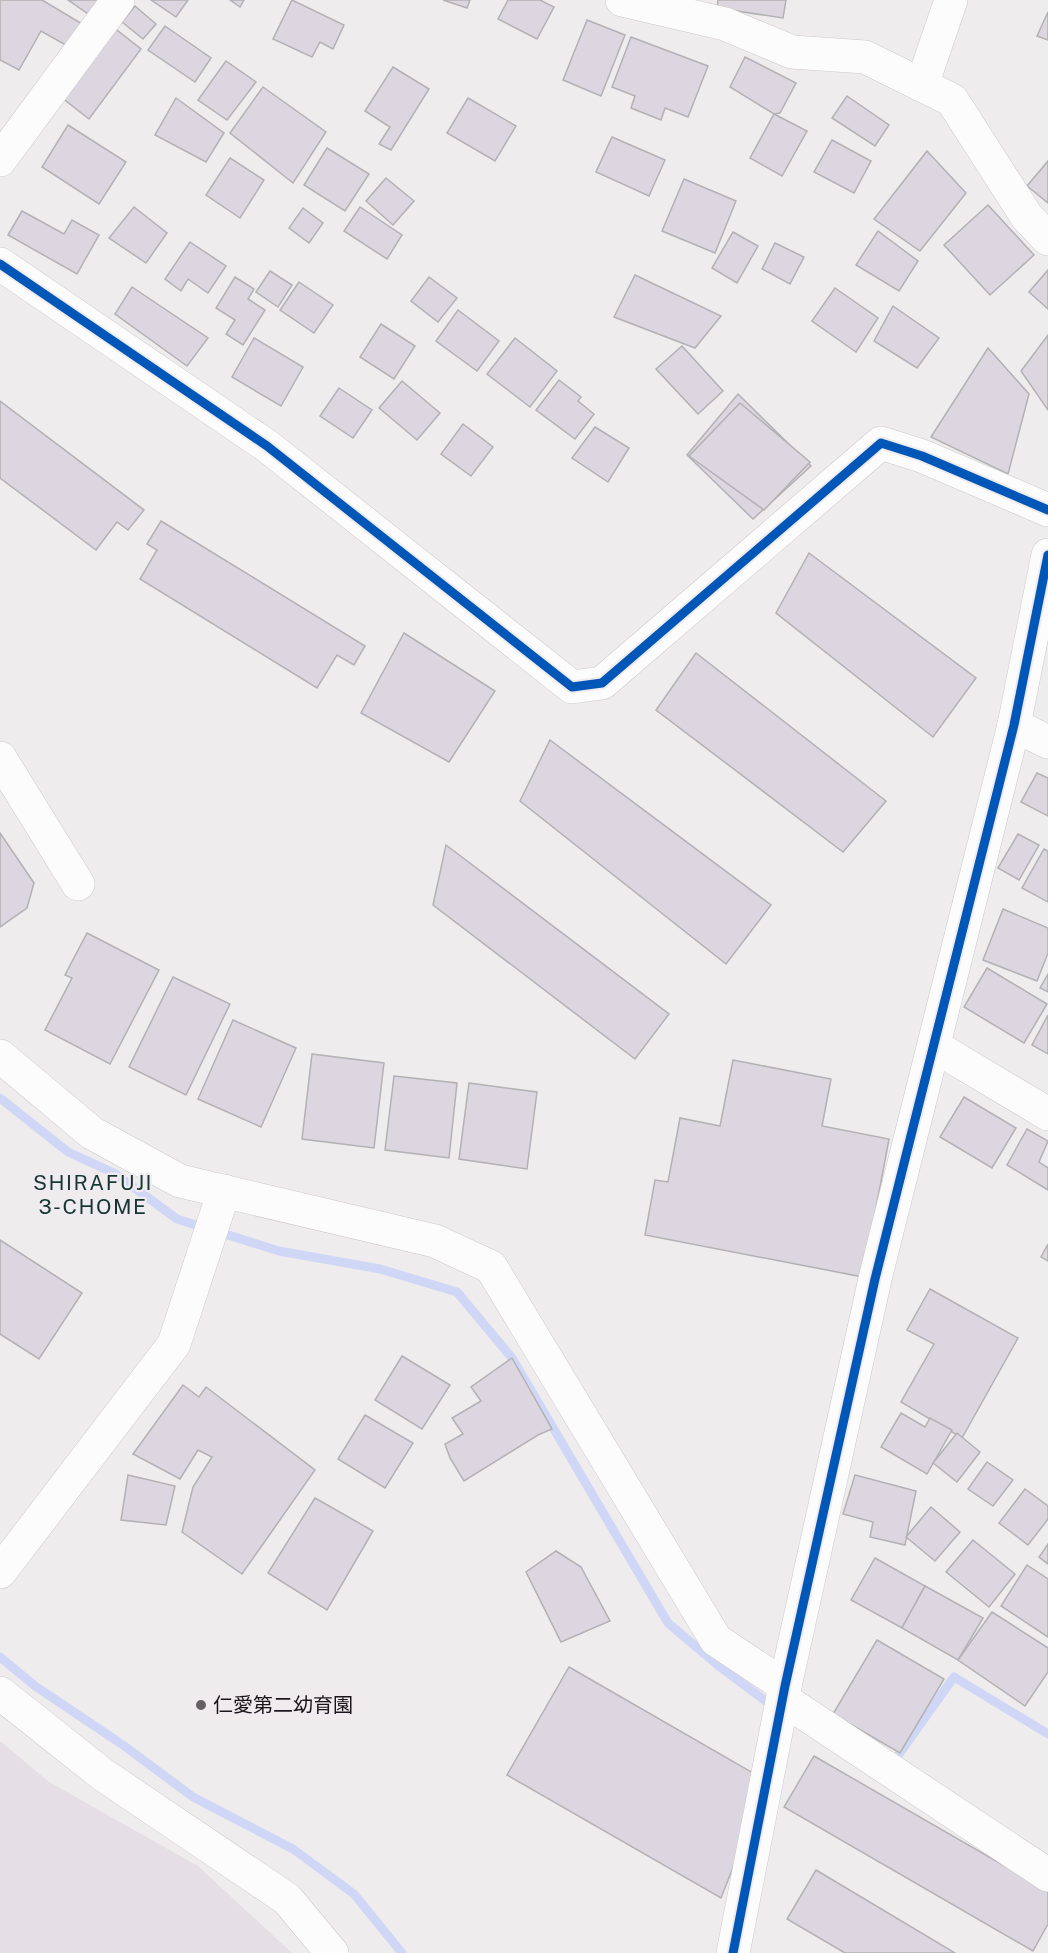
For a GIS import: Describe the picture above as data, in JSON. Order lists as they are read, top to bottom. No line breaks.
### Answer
{"districts":["SHIRAFUJI 3-CHOME"],"places":["仁愛第二幼育園"]}
